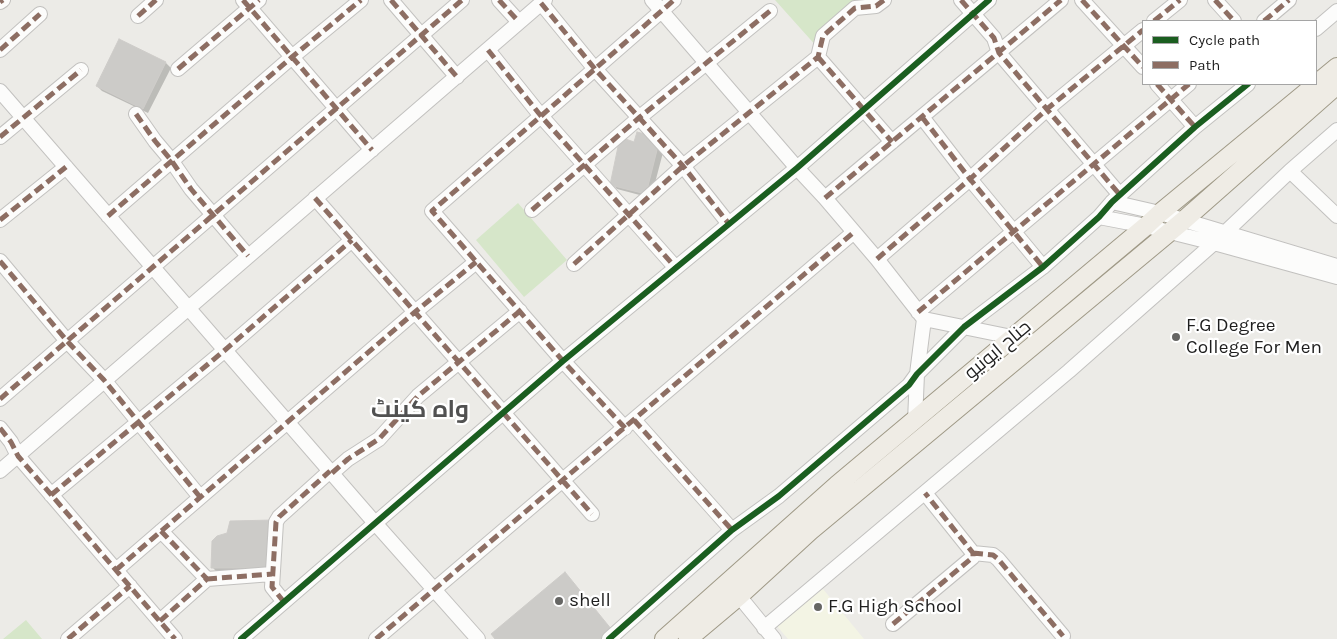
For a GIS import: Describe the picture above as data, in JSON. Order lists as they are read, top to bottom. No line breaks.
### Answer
{"streets":{"main road":["جناح ایونیو"]},"districts":["واہ کینٹ"],"places":["F.G Degree College For Men","shell","F.G High School"],"legend":["Cycle path","Path"]}
